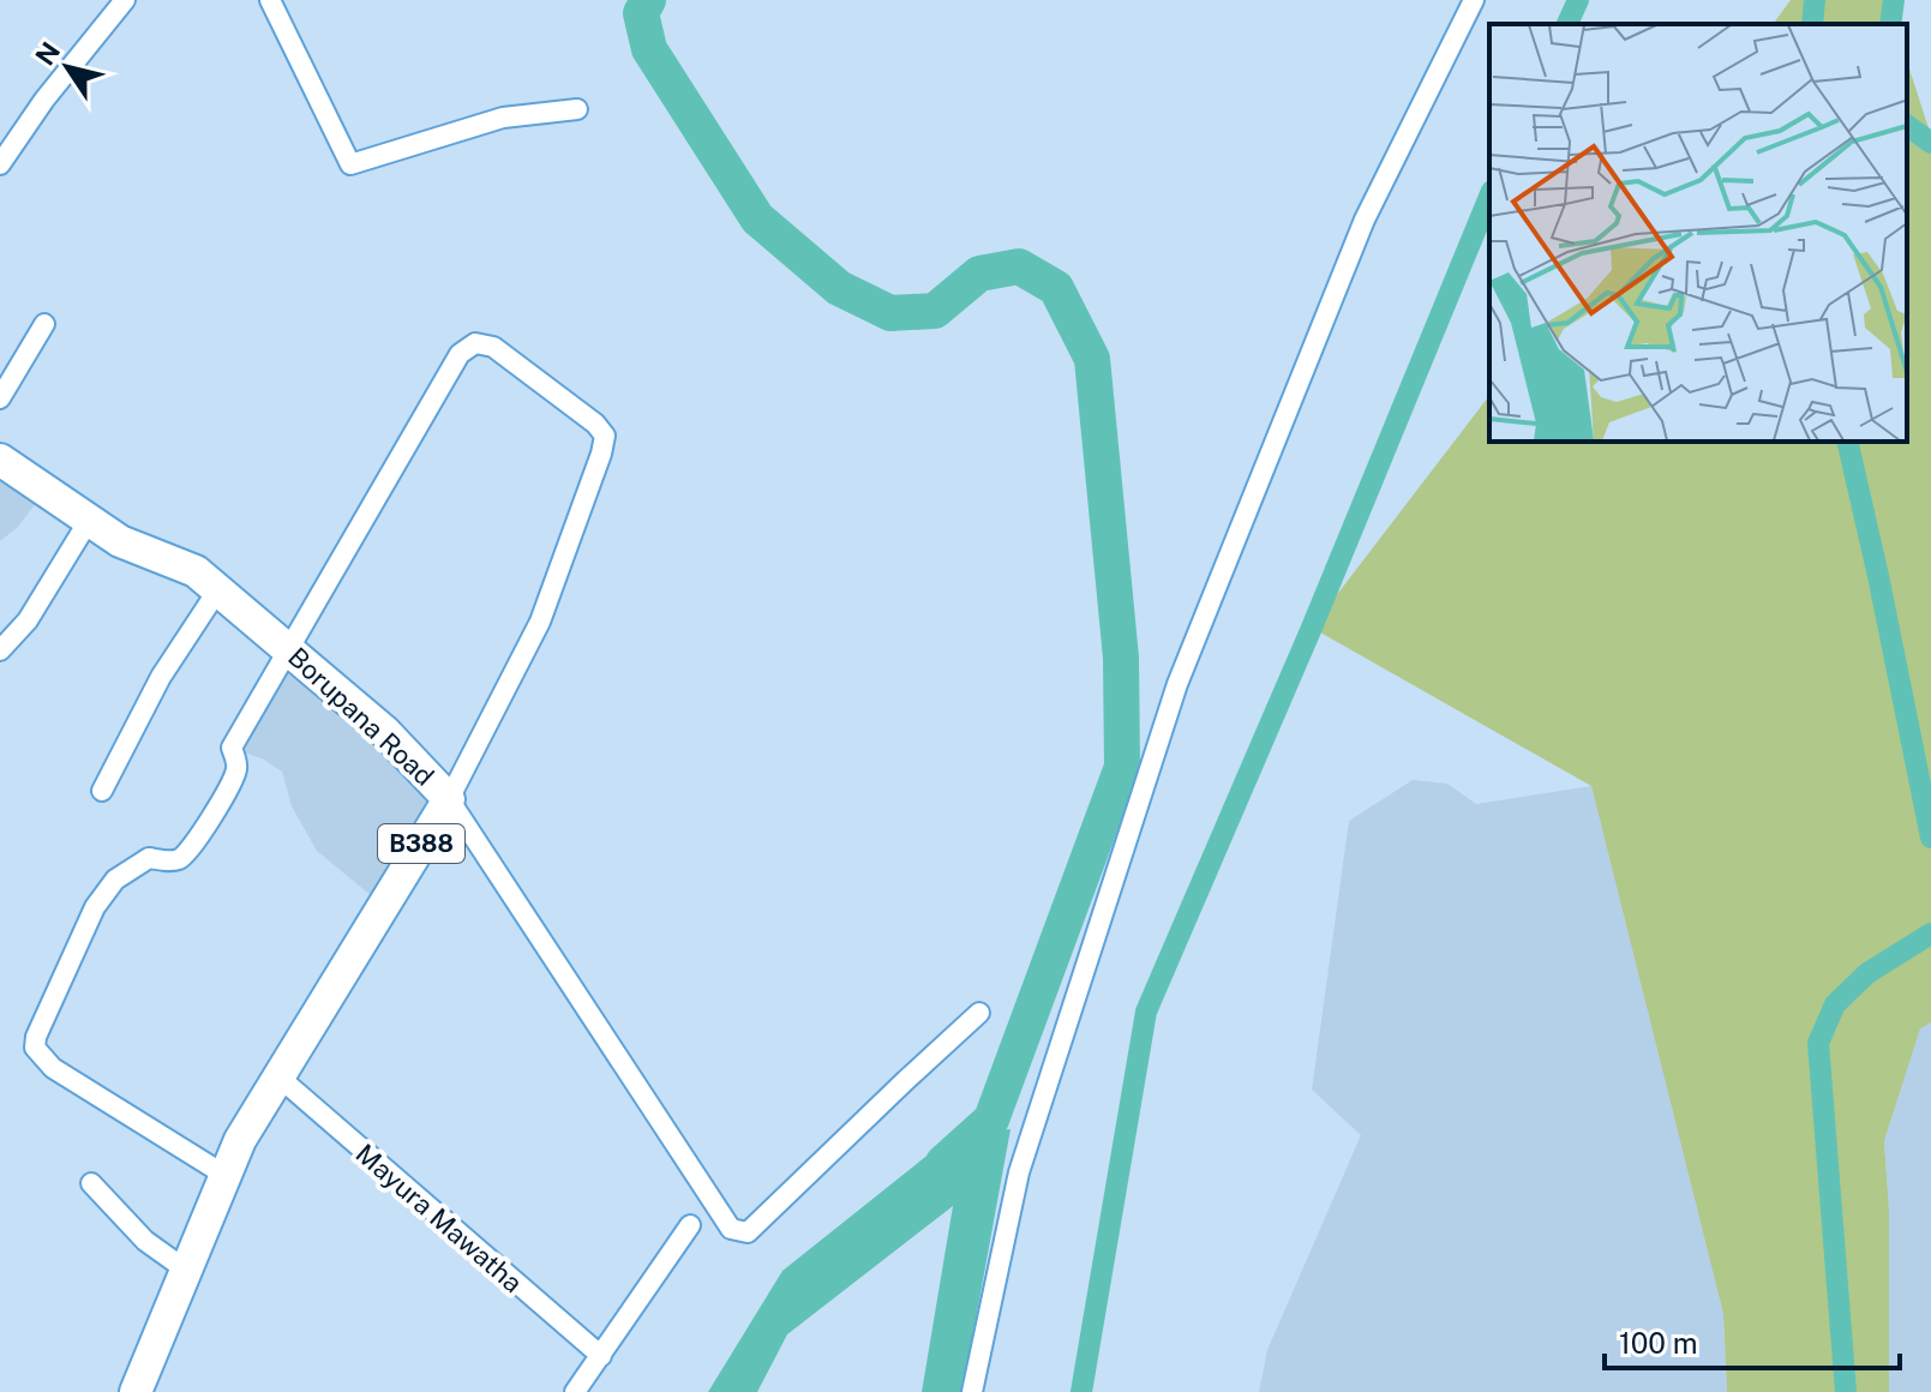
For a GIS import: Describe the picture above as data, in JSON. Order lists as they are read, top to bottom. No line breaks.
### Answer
{"streets":{"main road":["Borupana Road","B388"],"street":["Mayura Mawatha"]},"crossings":[["Borupana Road","Mayura Mawatha"]],"scale_bar":"100 m","north":"top left"}
